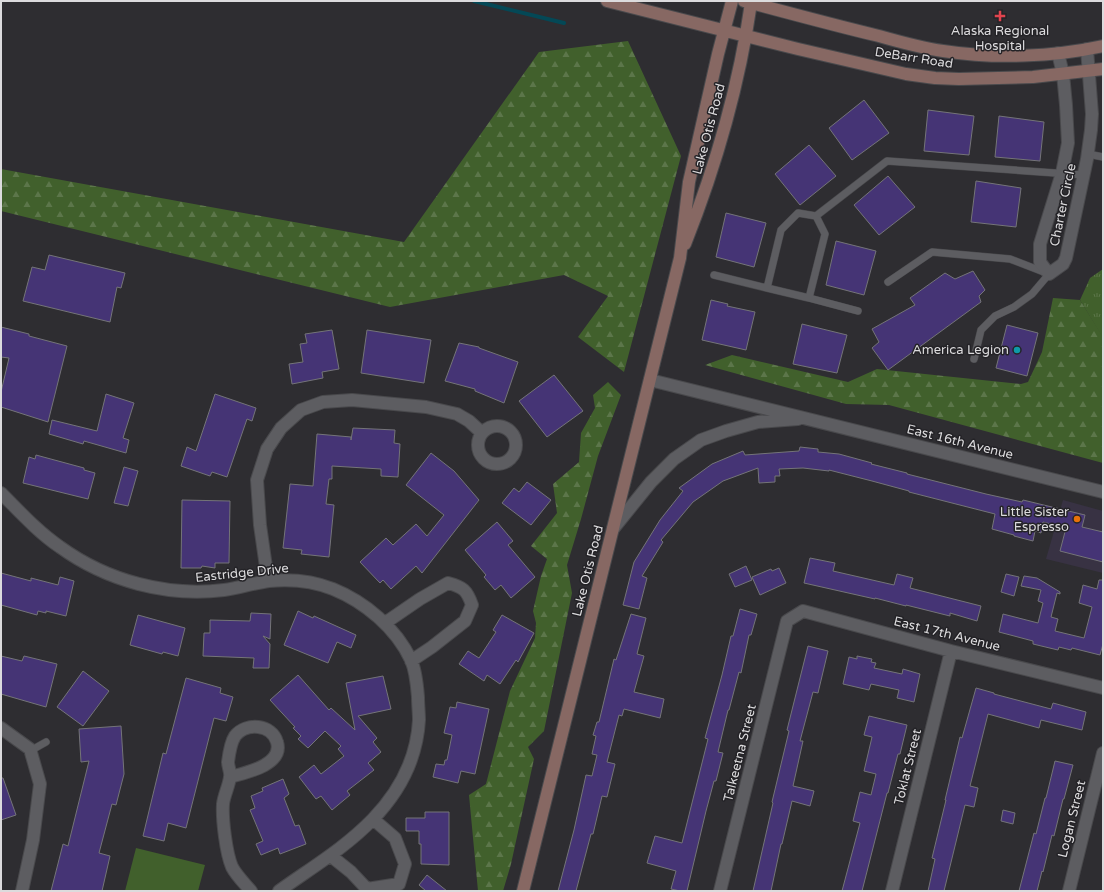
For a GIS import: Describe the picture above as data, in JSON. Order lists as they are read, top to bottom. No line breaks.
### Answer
{"streets":{"main road":["DeBarr Road","Lake Otis Road"],"street":["Charter Circle","East 16th Avenue","Eastridge Drive","East 17th Avenue","Talkeetna Street","Toklat Street","Logan Street"]},"crossings":[["DeBarr Road","Lake Otis Road"],["DeBarr Road","Charter Circle"],["Lake Otis Road","East 16th Avenue"],["East 17th Avenue","Talkeetna Street"],["East 17th Avenue","Toklat Street"]],"places":{"health":["Alaska Regional Hospital"],"other":["America Legion","Little Sister Espresso"]}}
